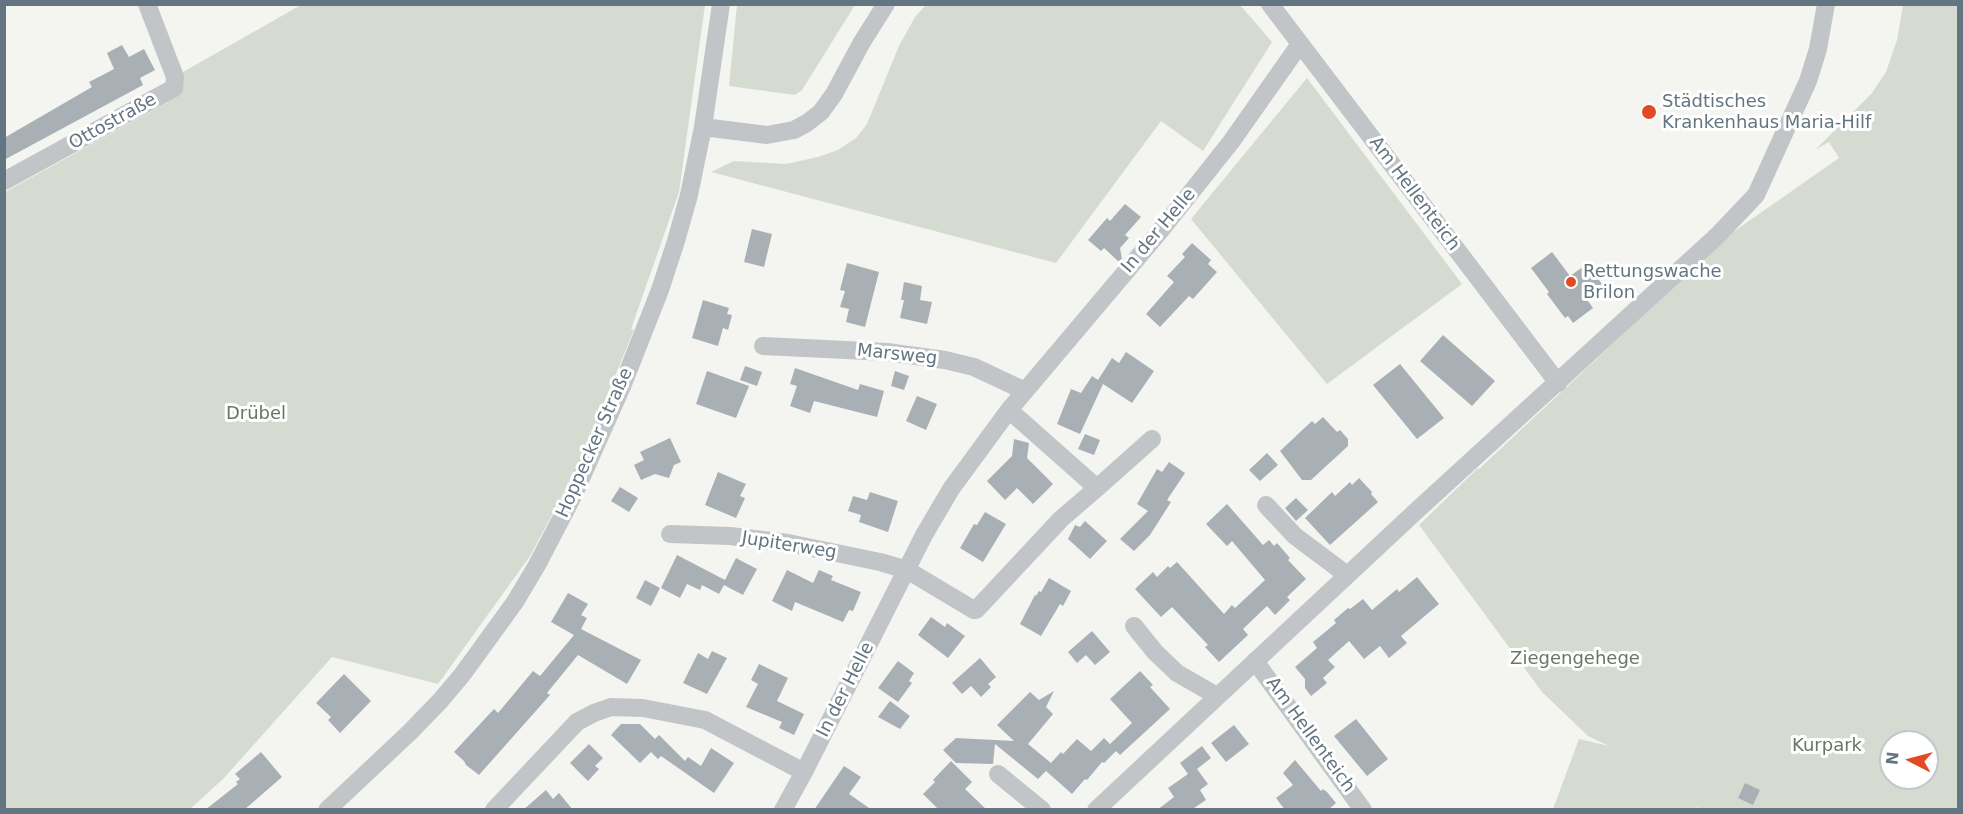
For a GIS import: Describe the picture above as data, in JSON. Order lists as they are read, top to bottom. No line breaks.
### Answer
{"streets":{"street":["Ottostraße","Am Hellenteich","In der Helle","Marsweg","Hoppecker Straße","Jupiterweg"]},"crossings":[["Am Hellenteich","In der Helle"],["In der Helle","Marsweg"],["In der Helle","Jupiterweg"]],"parks":["Drübel","Ziegengehege","Kurpark"],"places":["Städtisches Krankenhaus Maria-Hilf","Rettungswache Brilon"],"north":"left"}
